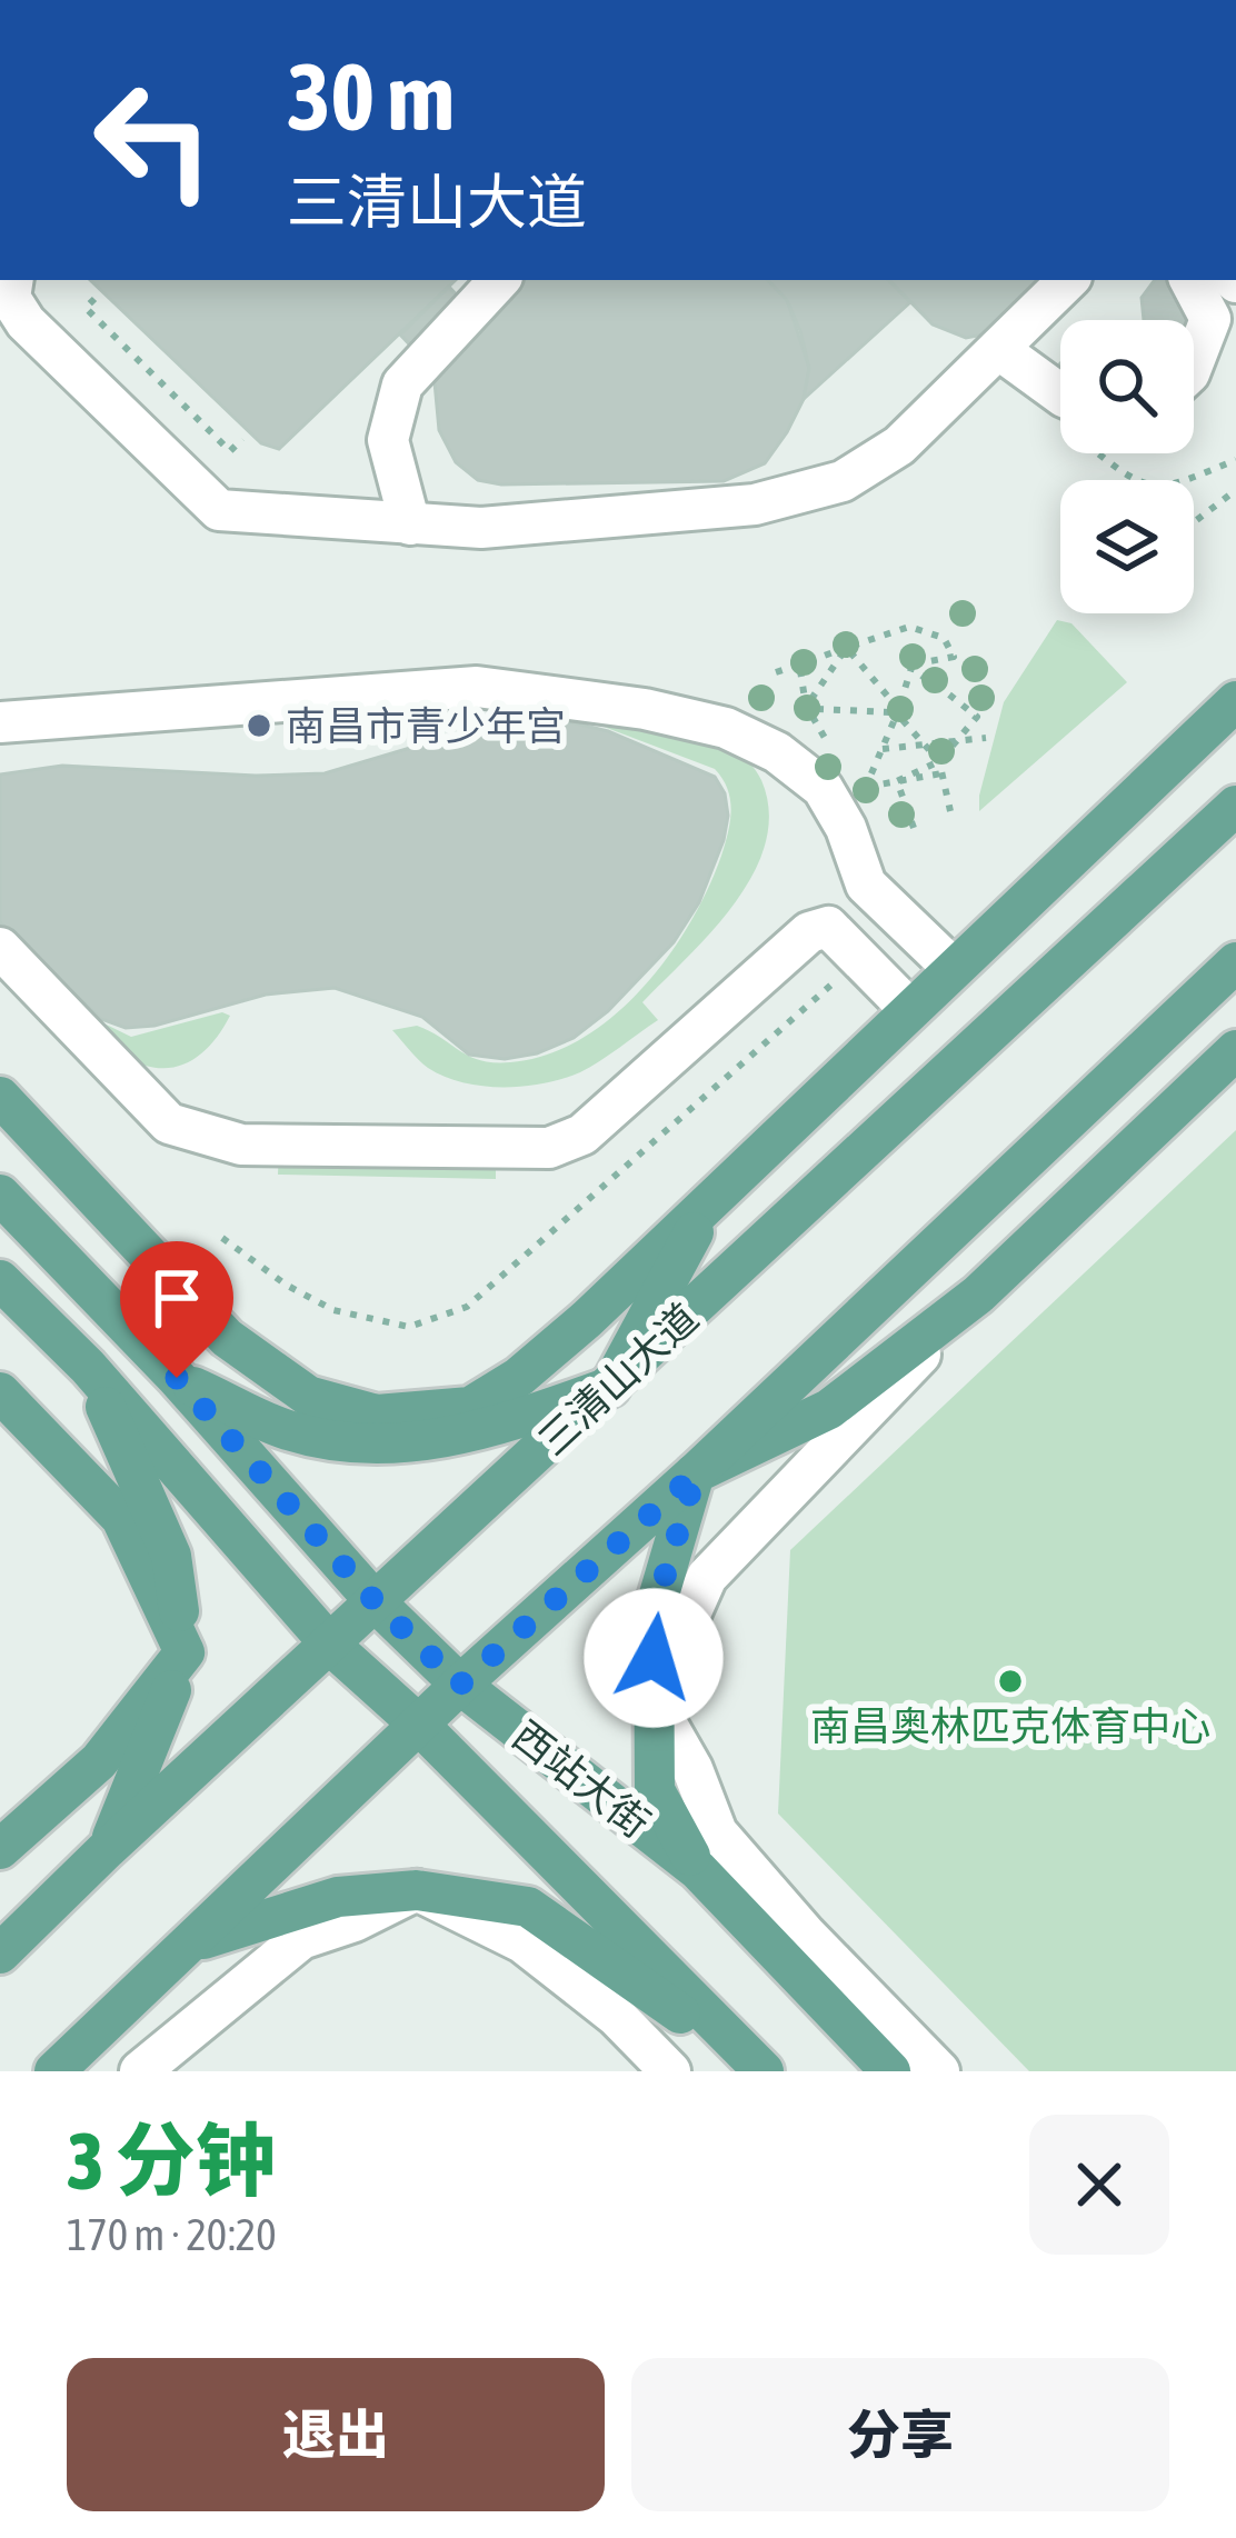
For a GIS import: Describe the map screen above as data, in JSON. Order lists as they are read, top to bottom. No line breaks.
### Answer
{"streets":{"main road":["三清山大道","西站大街"]},"crossings":[["三清山大道","西站大街"]],"places":["南昌市青少年宫","南昌奥林匹克体育中心"],"page":{"turn":["30 m","三清山大道"],"heading":["3 分钟","170 m · 20:20"],"buttons":["退出","分享"]}}
